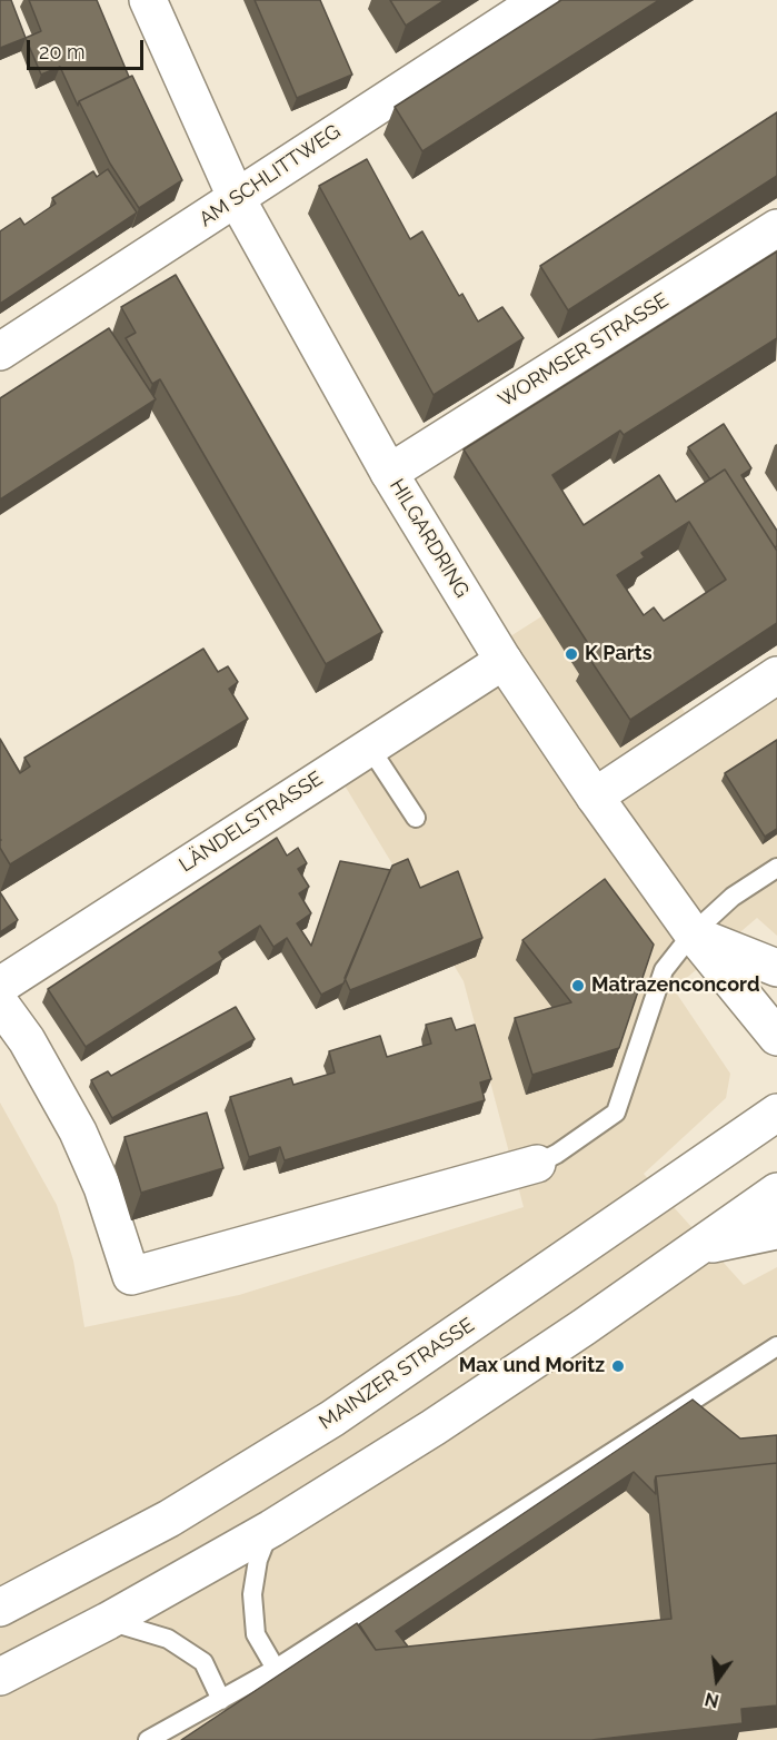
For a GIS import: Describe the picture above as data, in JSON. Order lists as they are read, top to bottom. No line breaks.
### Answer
{"streets":{"street":["AM SCHLITTWEG","WORMSER STRASSE","HILGARDRING","LÄNDELSTRASSE","MAINZER STRASSE"]},"crossings":[["AM SCHLITTWEG","HILGARDRING"],["WORMSER STRASSE","HILGARDRING"],["HILGARDRING","LÄNDELSTRASSE"]],"places":["K Parts","Matrazenconcord","Max und Moritz"],"scale_bar":"20 m","north":"bottom"}
